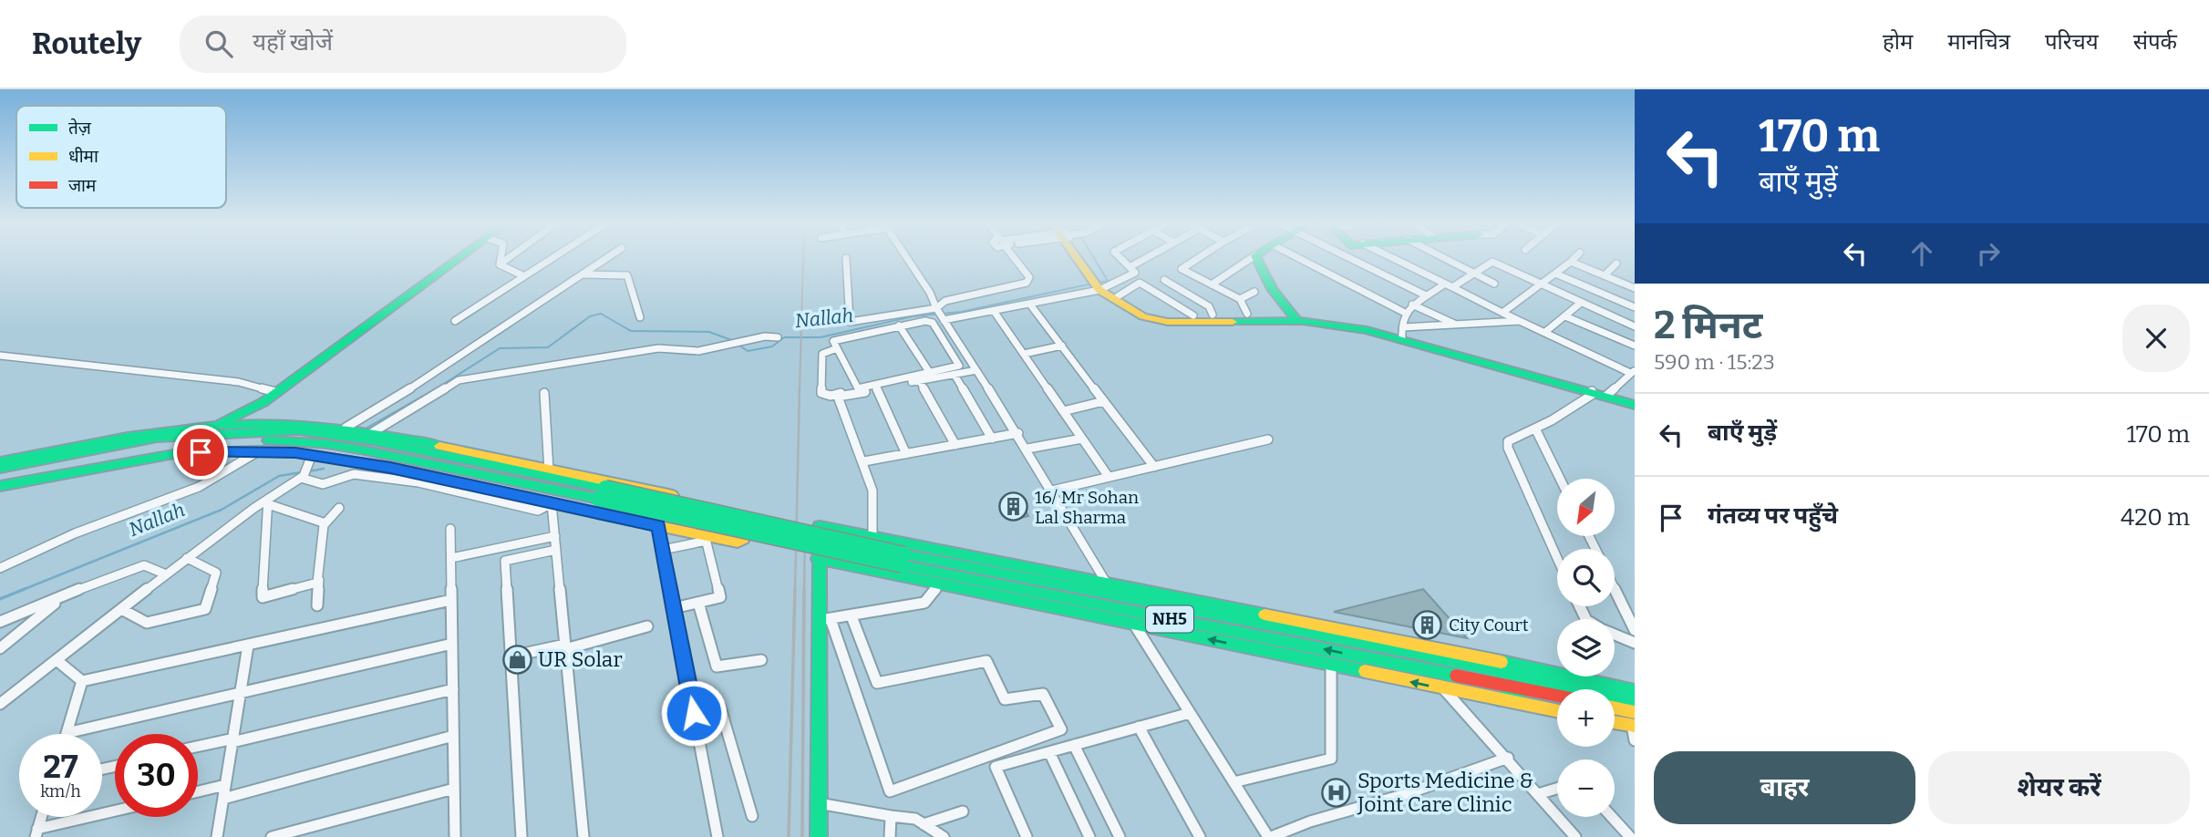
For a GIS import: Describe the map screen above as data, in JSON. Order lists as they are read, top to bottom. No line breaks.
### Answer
{"streets":{"main road":["NH5"]},"water":["Nallah"],"places":{"building":["16/ Mr Sohan Lal Sharma","City Court"],"shop":["UR Solar"],"hospital":["Sports Medicine & Joint Care Clinic"]},"legend":["तेज़","धीमा","जाम"],"north":"bottom left","page":{"header":"Routely","search":"यहाँ खोजें","nav":["होम","मानचित्र","परिचय","संपर्क"],"turn":["170 m","बाएँ मुड़ें"],"heading":["2 मिनट","590 m · 15:23"],"list":[{"name":"बाएँ मुड़ें","value":"170 m"},{"name":"गंतव्य पर पहुँचे","value":"420 m"}],"map_buttons":["+","−"],"speed":"27 km/h","limit":"30","buttons":["बाहर","शेयर करें"]}}
